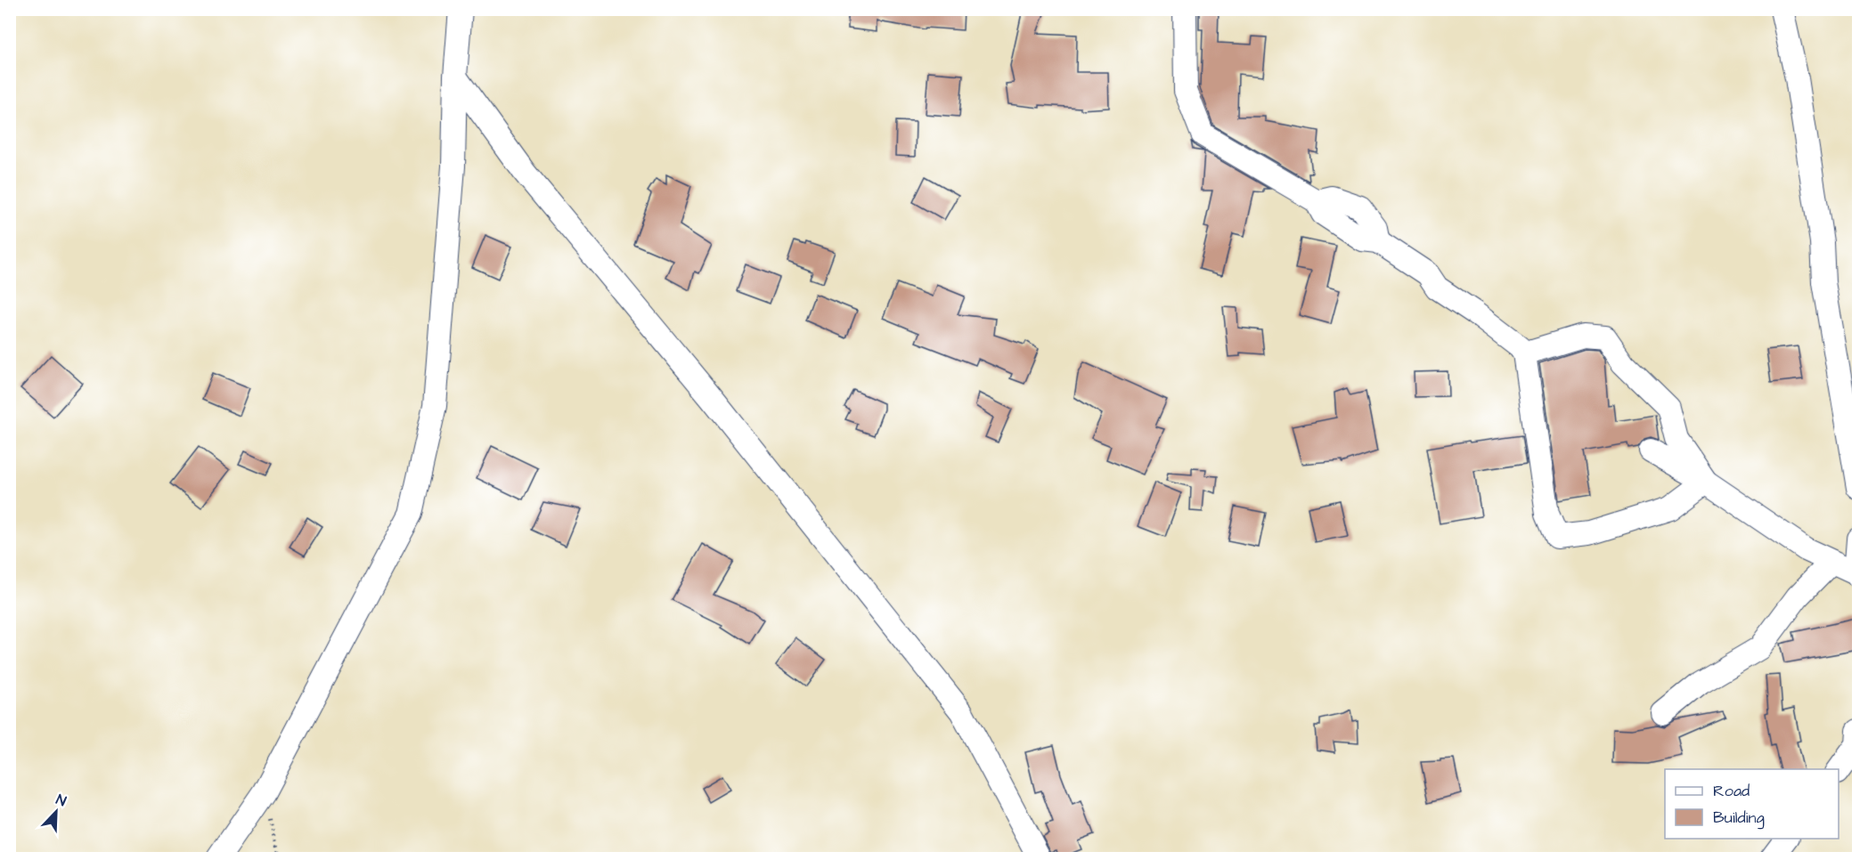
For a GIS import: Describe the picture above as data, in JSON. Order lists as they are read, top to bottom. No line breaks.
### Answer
{"legend":["Road","Building"],"north":"top right"}
